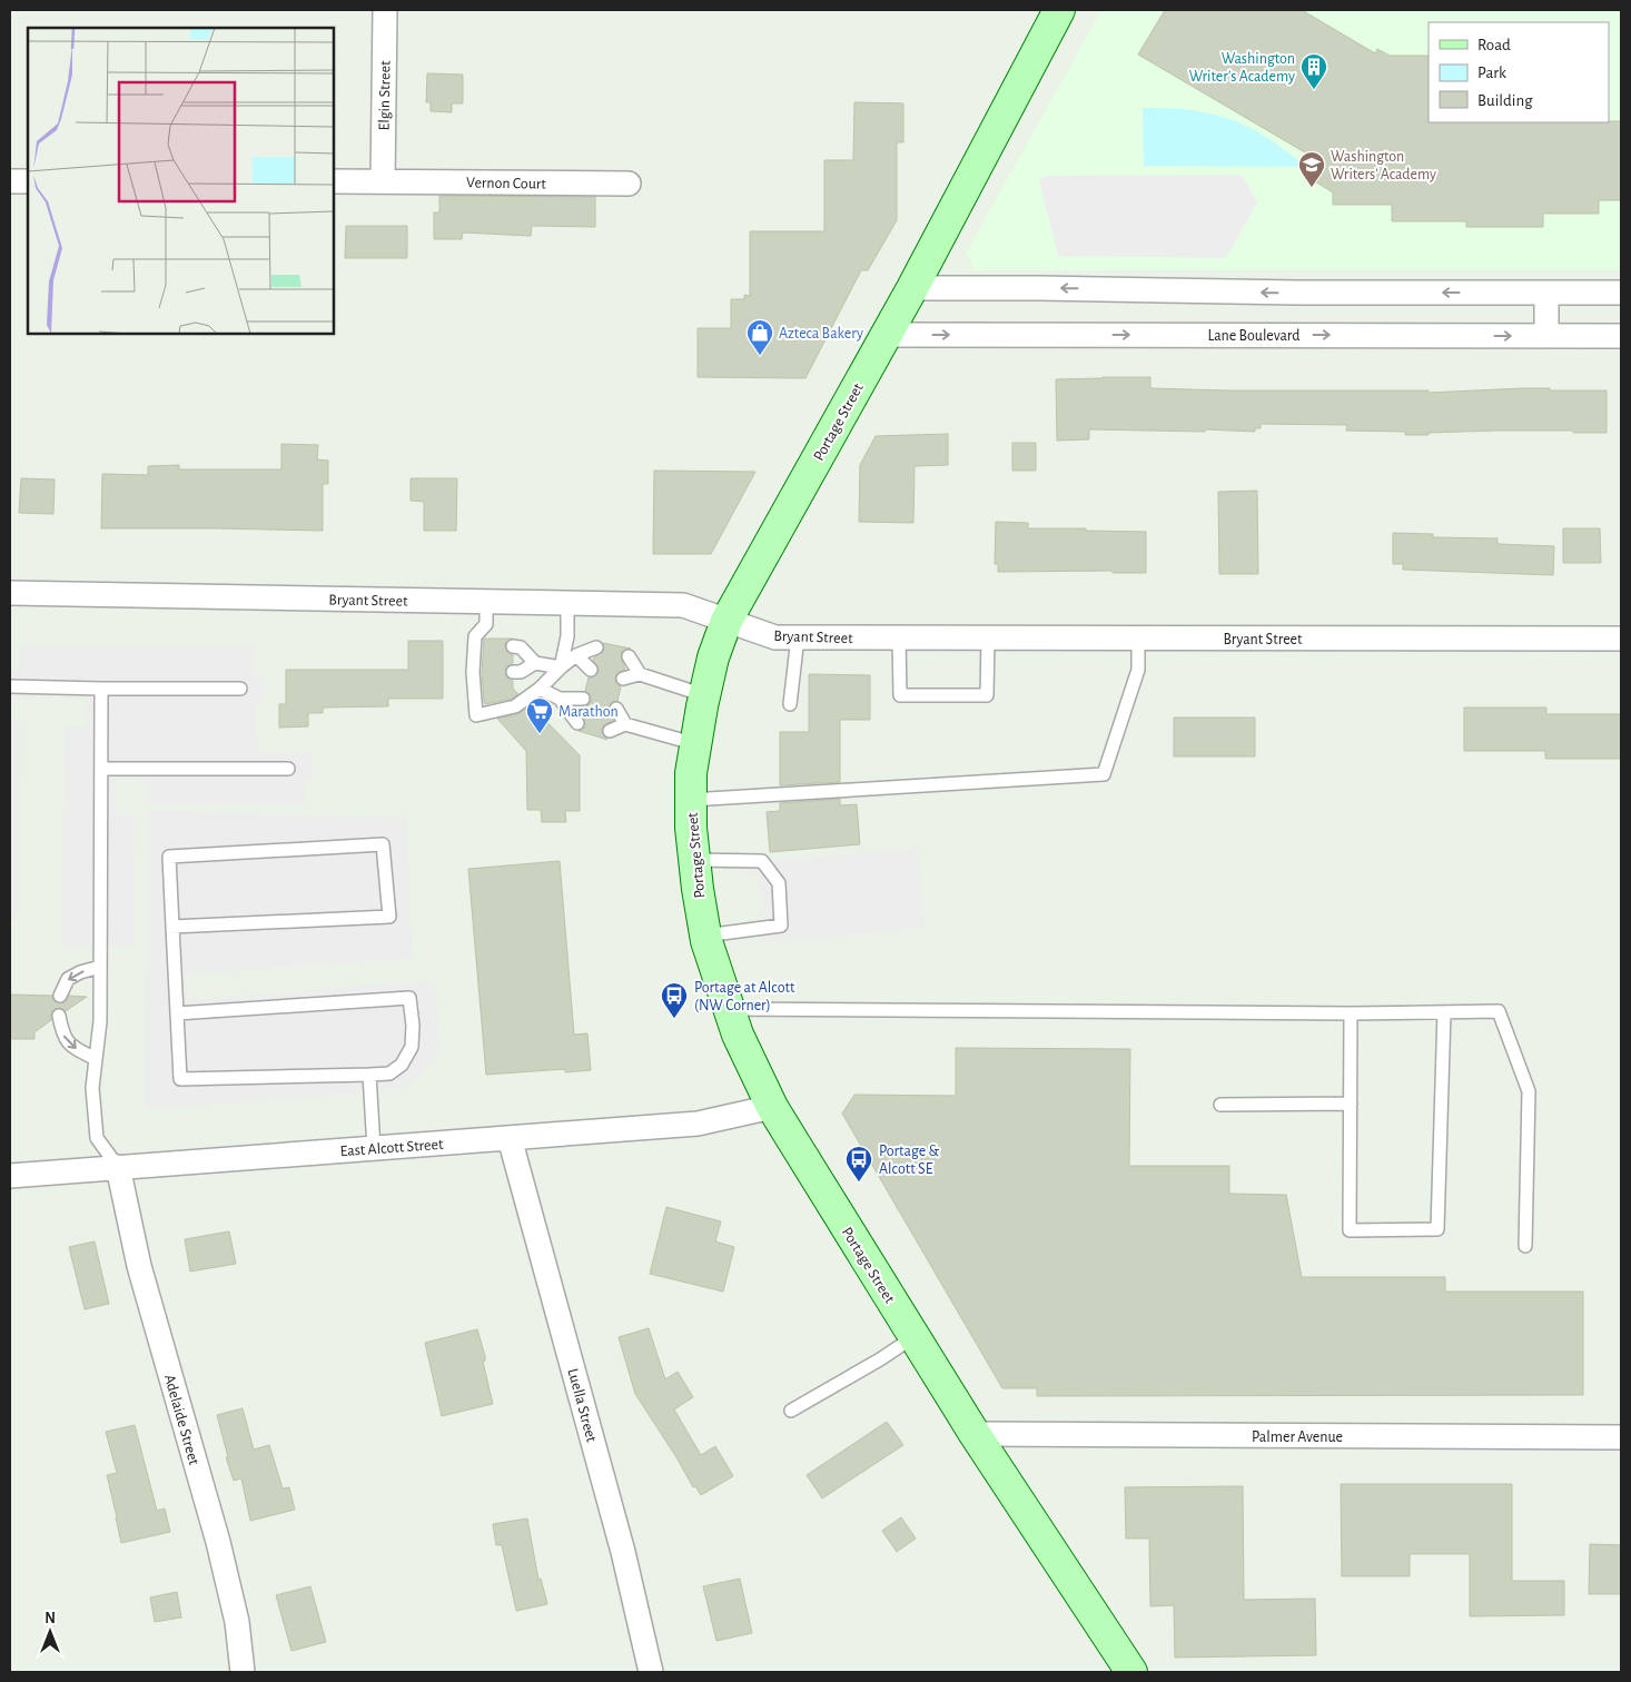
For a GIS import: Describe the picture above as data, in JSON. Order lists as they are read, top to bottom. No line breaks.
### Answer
{"streets":{"main road":["Portage Street"],"street":["Elgin Street","Vernon Court","Lane Boulevard","Bryant Street","East Alcott Street","Luella Street","Adelaide Street","Palmer Avenue"]},"crossings":[["Elgin Street","Vernon Court"],["Lane Boulevard","Portage Street"],["Portage Street","Bryant Street"],["Portage Street","East Alcott Street"],["Portage Street","Palmer Avenue"],["East Alcott Street","Luella Street"],["East Alcott Street","Adelaide Street"]],"places":{"building":["Washington Writer's Academy"],"school or university":["Washington Writers' Academy"],"shop":["Azteca Bakery"],"supermarket":["Marathon"],"bus stop":["Portage at Alcott (NW Corner)","Portage & Alcott SE"]},"legend":["Road","Park","Building"],"north":"top"}
